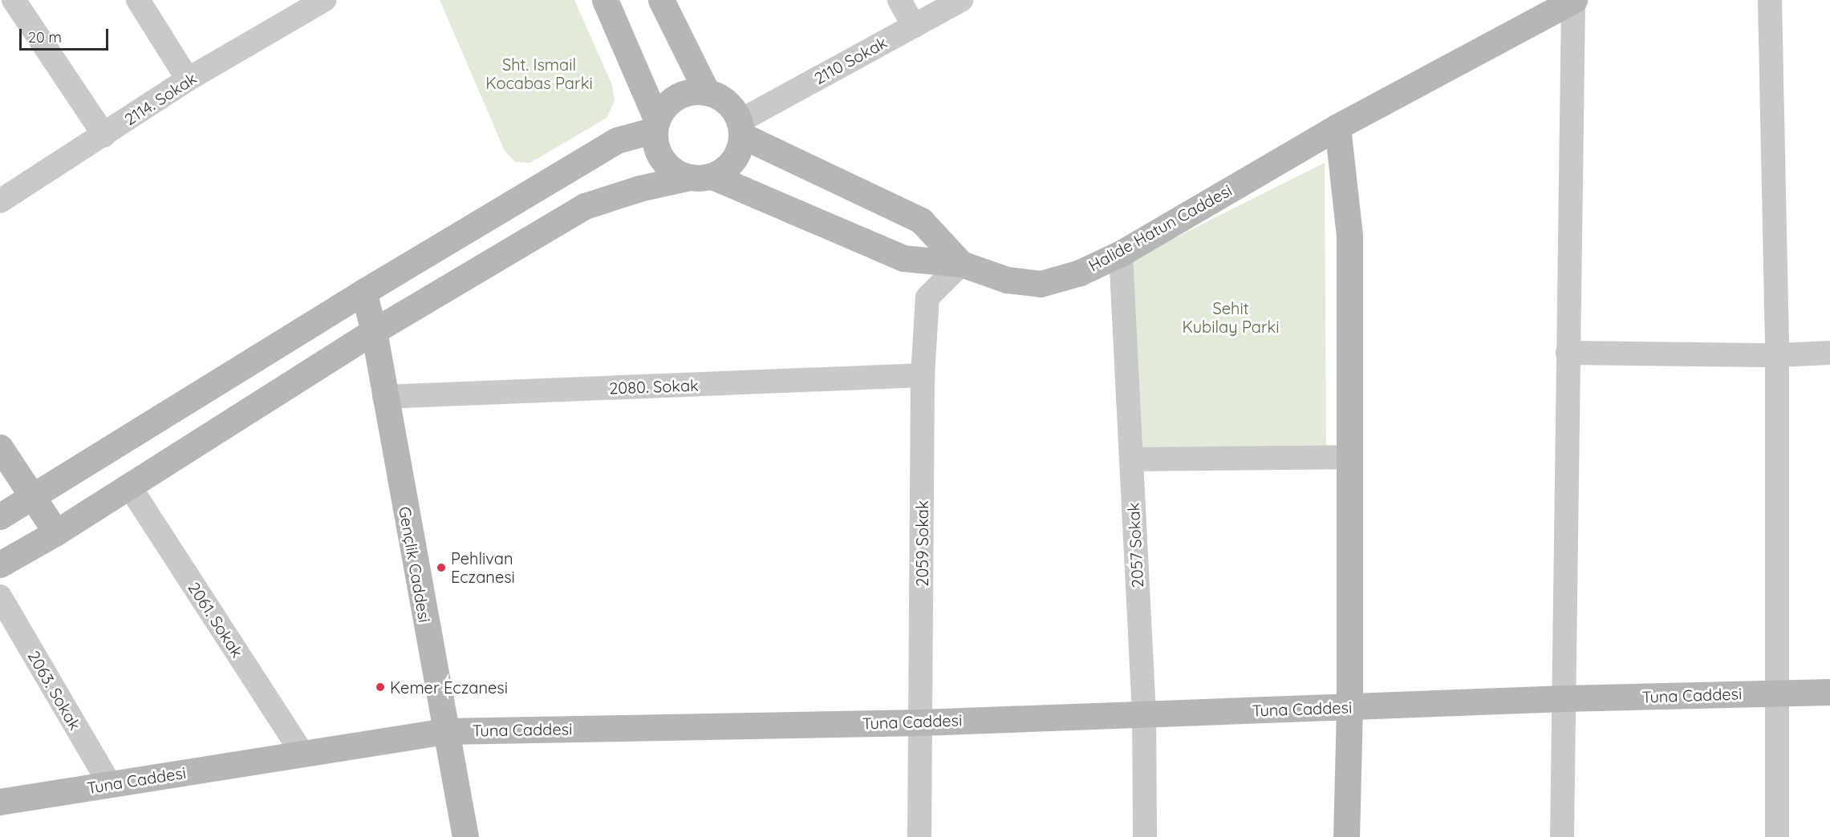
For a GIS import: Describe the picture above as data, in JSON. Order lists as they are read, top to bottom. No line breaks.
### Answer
{"streets":{"street":["2110 Sokak","2114. Sokak","Halide Hatun Caddesi","2080. Sokak","2059 Sokak","2057 Sokak","Gençlik Caddesi","2061. Sokak","2063. Sokak","Tuna Caddesi"]},"crossings":[["2110 Sokak","Halide Hatun Caddesi"],["Halide Hatun Caddesi","2059 Sokak"],["Halide Hatun Caddesi","2057 Sokak"],["2080. Sokak","2059 Sokak"],["2080. Sokak","Gençlik Caddesi"],["2059 Sokak","Tuna Caddesi"],["2057 Sokak","Tuna Caddesi"],["Gençlik Caddesi","Tuna Caddesi"],["2061. Sokak","Tuna Caddesi"],["2063. Sokak","Tuna Caddesi"]],"parks":["Sht. Ismail Kocabas Parki","Sehit Kubilay Parki"],"places":["Pehlivan Eczanesi","Kemer Eczanesi"],"scale_bar":"20 m"}
